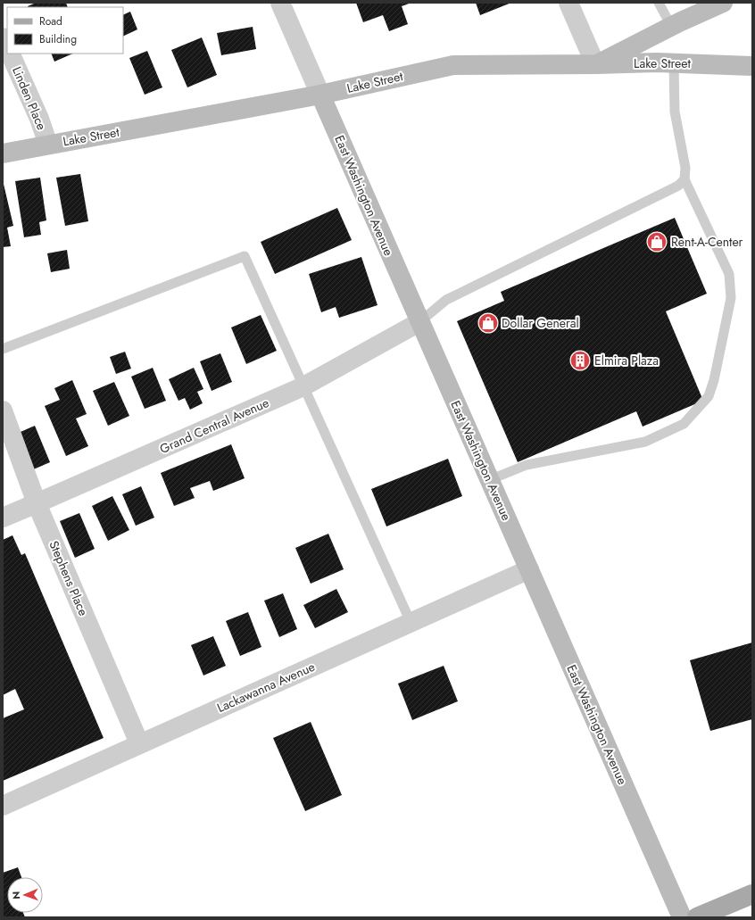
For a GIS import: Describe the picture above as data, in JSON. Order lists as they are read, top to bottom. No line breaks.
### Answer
{"streets":{"street":["Lake Street","Linden Place","East Washington Avenue","Grand Central Avenue","Stephens Place","Lackawanna Avenue"]},"crossings":[["Lake Street","Linden Place"],["Lake Street","East Washington Avenue"],["East Washington Avenue","Grand Central Avenue"],["East Washington Avenue","Lackawanna Avenue"],["Grand Central Avenue","Stephens Place"],["Stephens Place","Lackawanna Avenue"]],"places":{"shop":["Rent-A-Center","Dollar General"],"building":["Elmira Plaza"]},"legend":["Road","Building"],"north":"left"}
